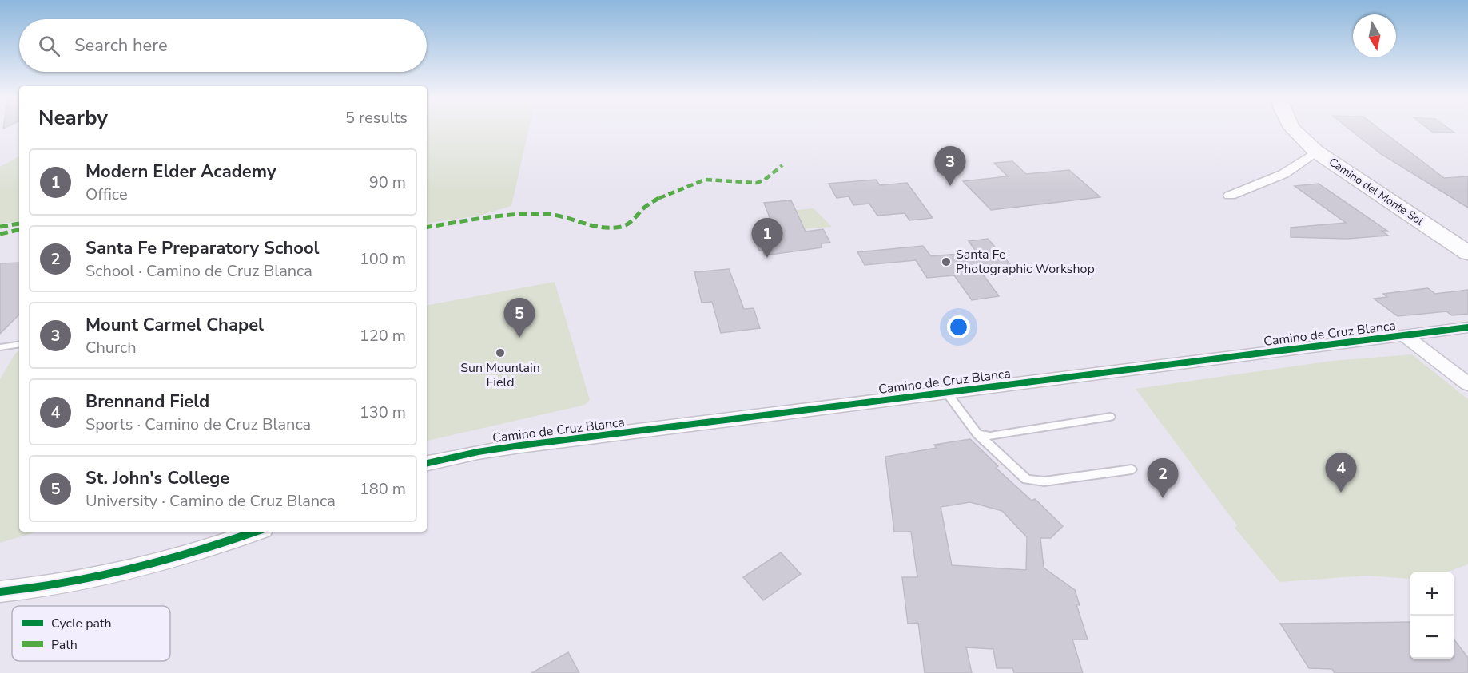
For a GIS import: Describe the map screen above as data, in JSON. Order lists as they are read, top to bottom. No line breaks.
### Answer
{"streets":{"street":["Camino del Monte Sol","Camino de Cruz Blanca"]},"places":["Santa Fe Photographic Workshop","Sun Mountain Field"],"legend":["Cycle path","Path"],"north":"bottom","page":{"search":"Search here","heading":["Nearby","5 results"],"pins":["3","1","5","4","2"],"list":[{"mark":"1","name":"Modern Elder Academy","note":"Office","value":"90 m"},{"mark":"2","name":"Santa Fe Preparatory School","note":"School · Camino de Cruz Blanca","value":"100 m"},{"mark":"3","name":"Mount Carmel Chapel","note":"Church","value":"120 m"},{"mark":"4","name":"Brennand Field","note":"Sports · Camino de Cruz Blanca","value":"130 m"},{"mark":"5","name":"St. John's College","note":"University · Camino de Cruz Blanca","value":"180 m"}],"map_buttons":["+","−"]}}
